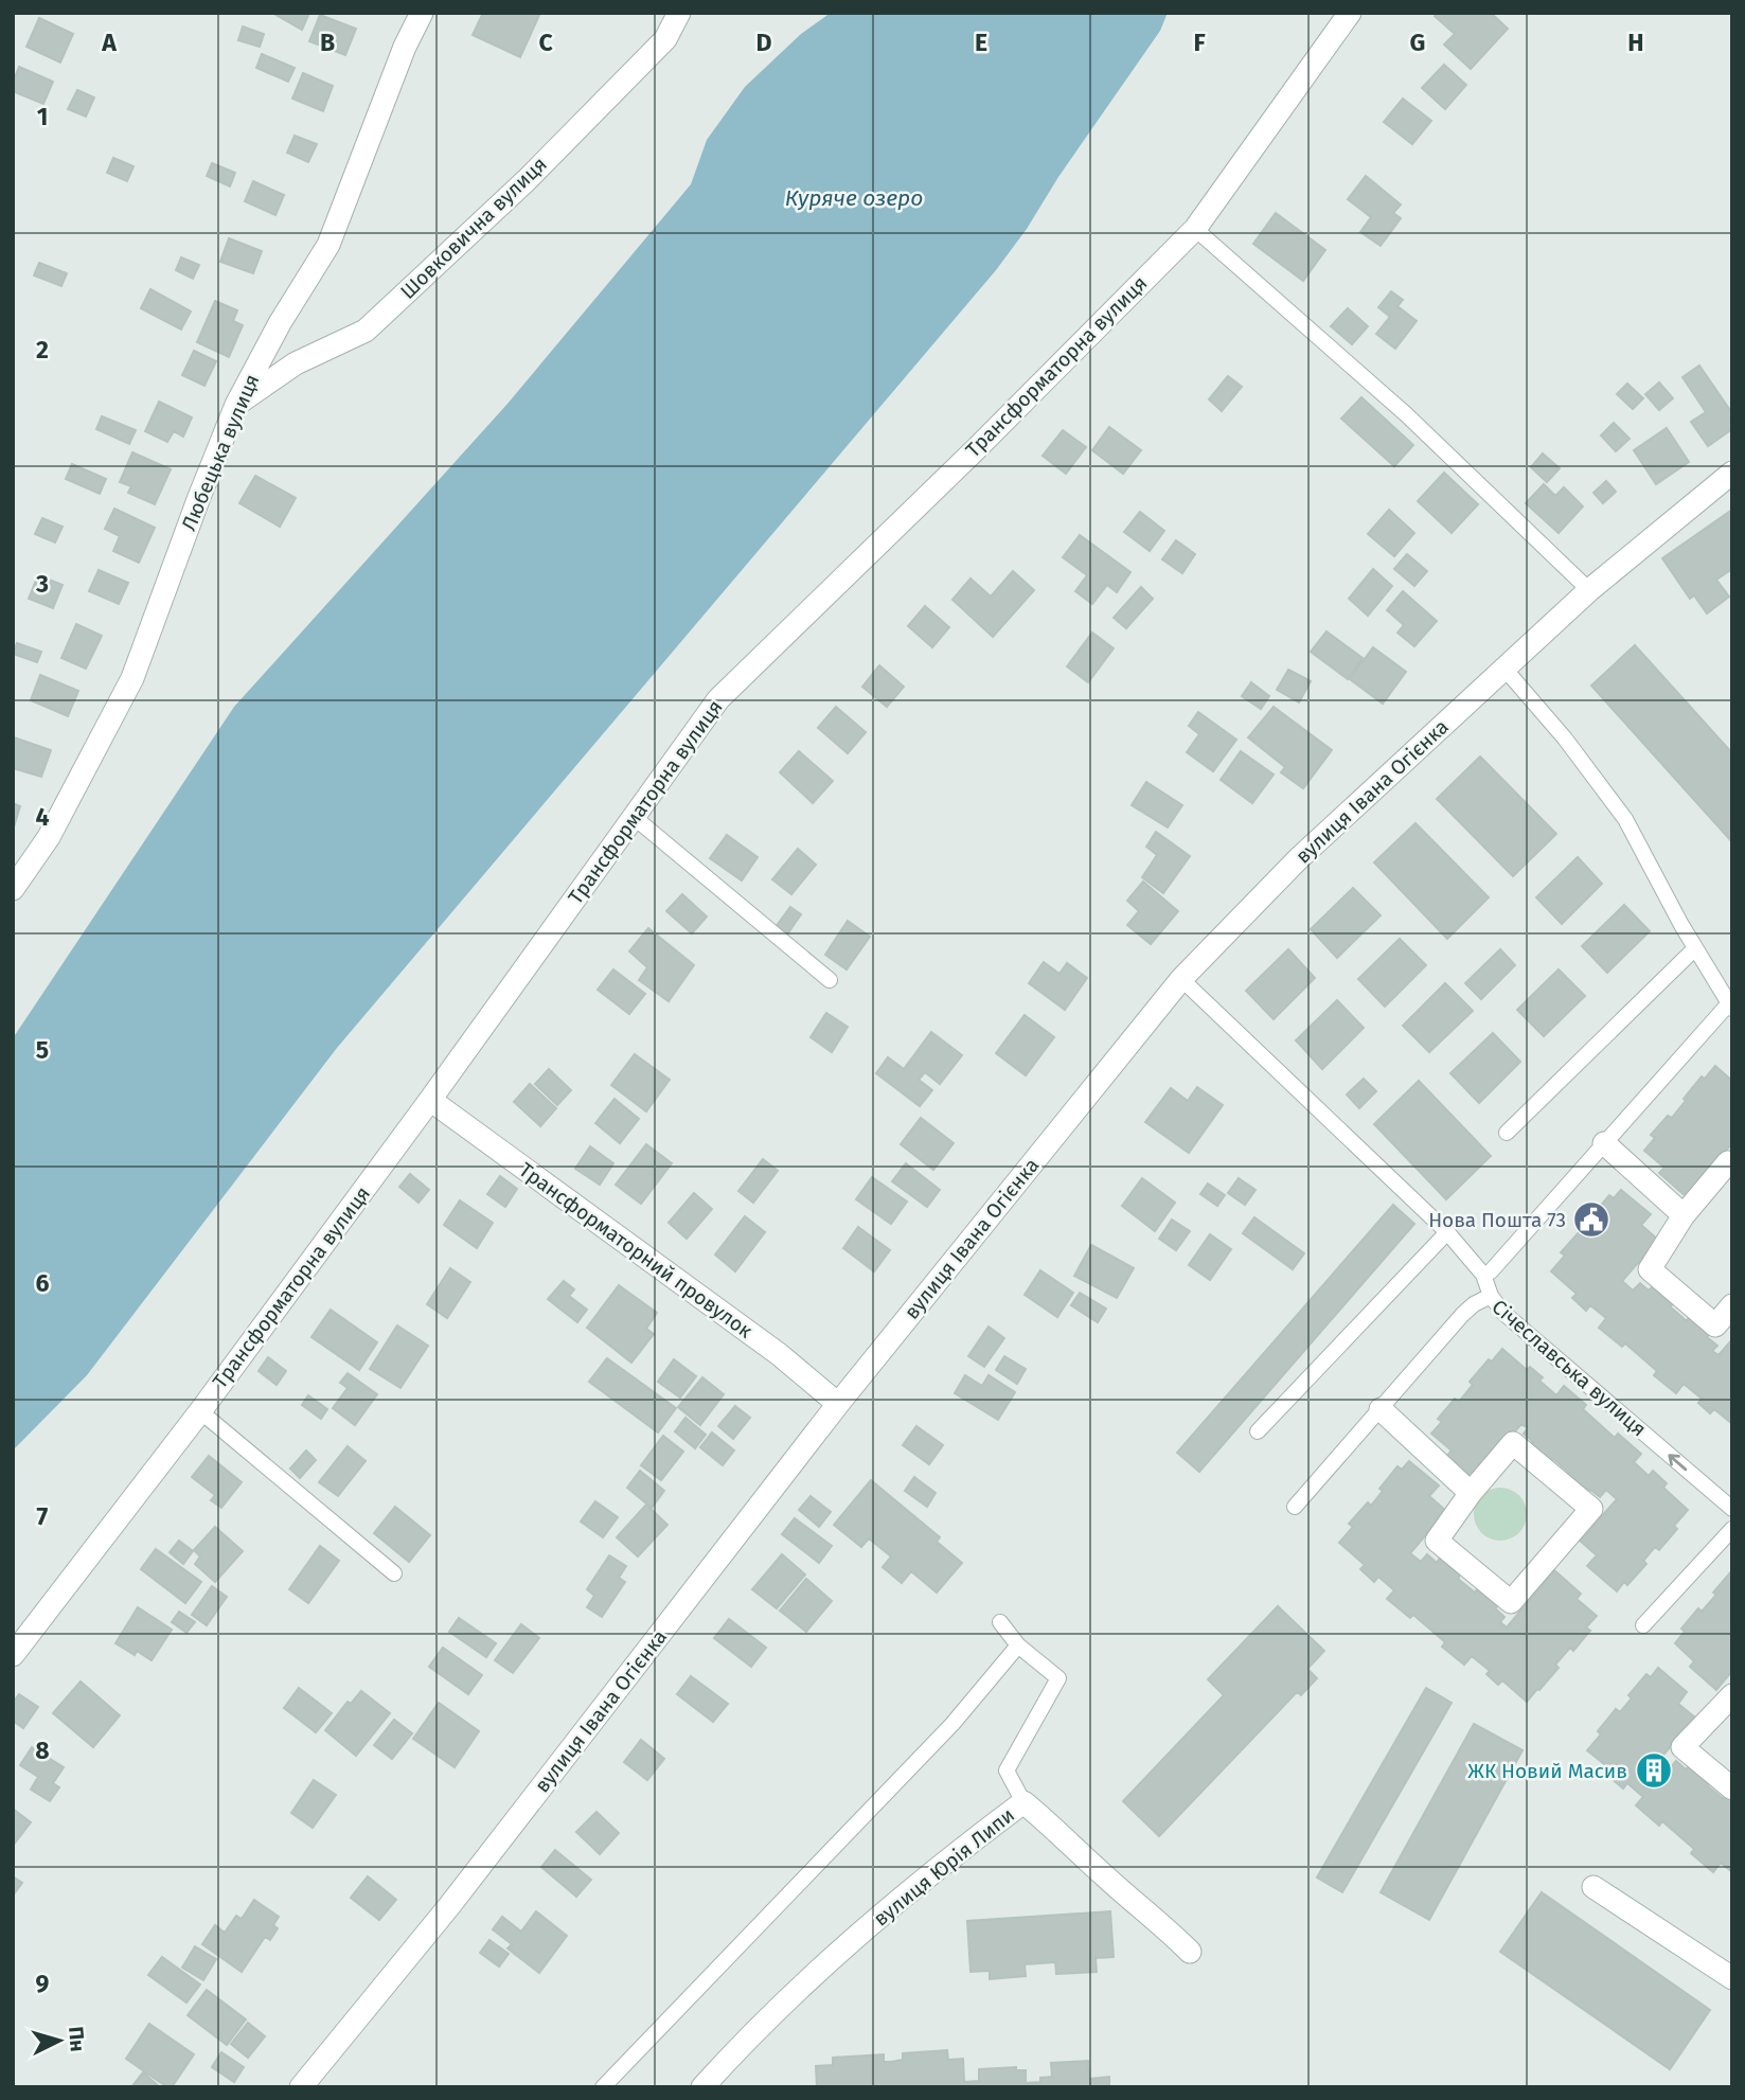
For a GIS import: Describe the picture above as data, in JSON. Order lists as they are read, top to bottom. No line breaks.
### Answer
{"streets":{"street":["Шовковична вулиця","Трансформаторна вулиця","Любецька вулиця","вулиця Івана Огієнка","Трансформаторний провулок","вулиця Юрія Липи"],"lane":["Січеславська вулиця"]},"crossings":[["Шовковична вулиця","Любецька вулиця"],["Трансформаторна вулиця","Трансформаторний провулок"],["вулиця Івана Огієнка","Трансформаторний провулок"]],"one_way":["Січеславська вулиця"],"water":["Куряче озеро"],"places":{"public building":["Нова Пошта 73"],"building":["ЖК Новий Масив"]},"north":"right","grid":{"columns":["A","B","C","D","E","F","G","H"],"rows":["1","2","3","4","5","6","7","8","9"]}}
